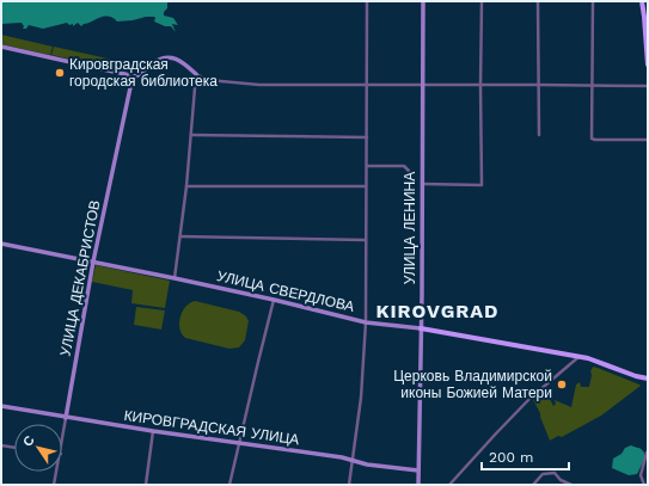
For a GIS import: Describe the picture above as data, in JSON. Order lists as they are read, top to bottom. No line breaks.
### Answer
{"streets":{"main road":["УЛИЦА ЛЕНИНА","УЛИЦА ДЕКАБРИСТОВ","УЛИЦА СВЕРДЛОВА","КИРОВГРАДСКАЯ УЛИЦА"]},"crossings":[["УЛИЦА ЛЕНИНА","УЛИЦА СВЕРДЛОВА"],["УЛИЦА ЛЕНИНА","КИРОВГРАДСКАЯ УЛИЦА"],["УЛИЦА ДЕКАБРИСТОВ","УЛИЦА СВЕРДЛОВА"],["УЛИЦА ДЕКАБРИСТОВ","КИРОВГРАДСКАЯ УЛИЦА"]],"districts":["KIROVGRAD"],"places":["Кировградская городская библиотека","Церковь Владимирской иконы Божией Матери"],"scale_bar":"200 m","north":"top left"}
